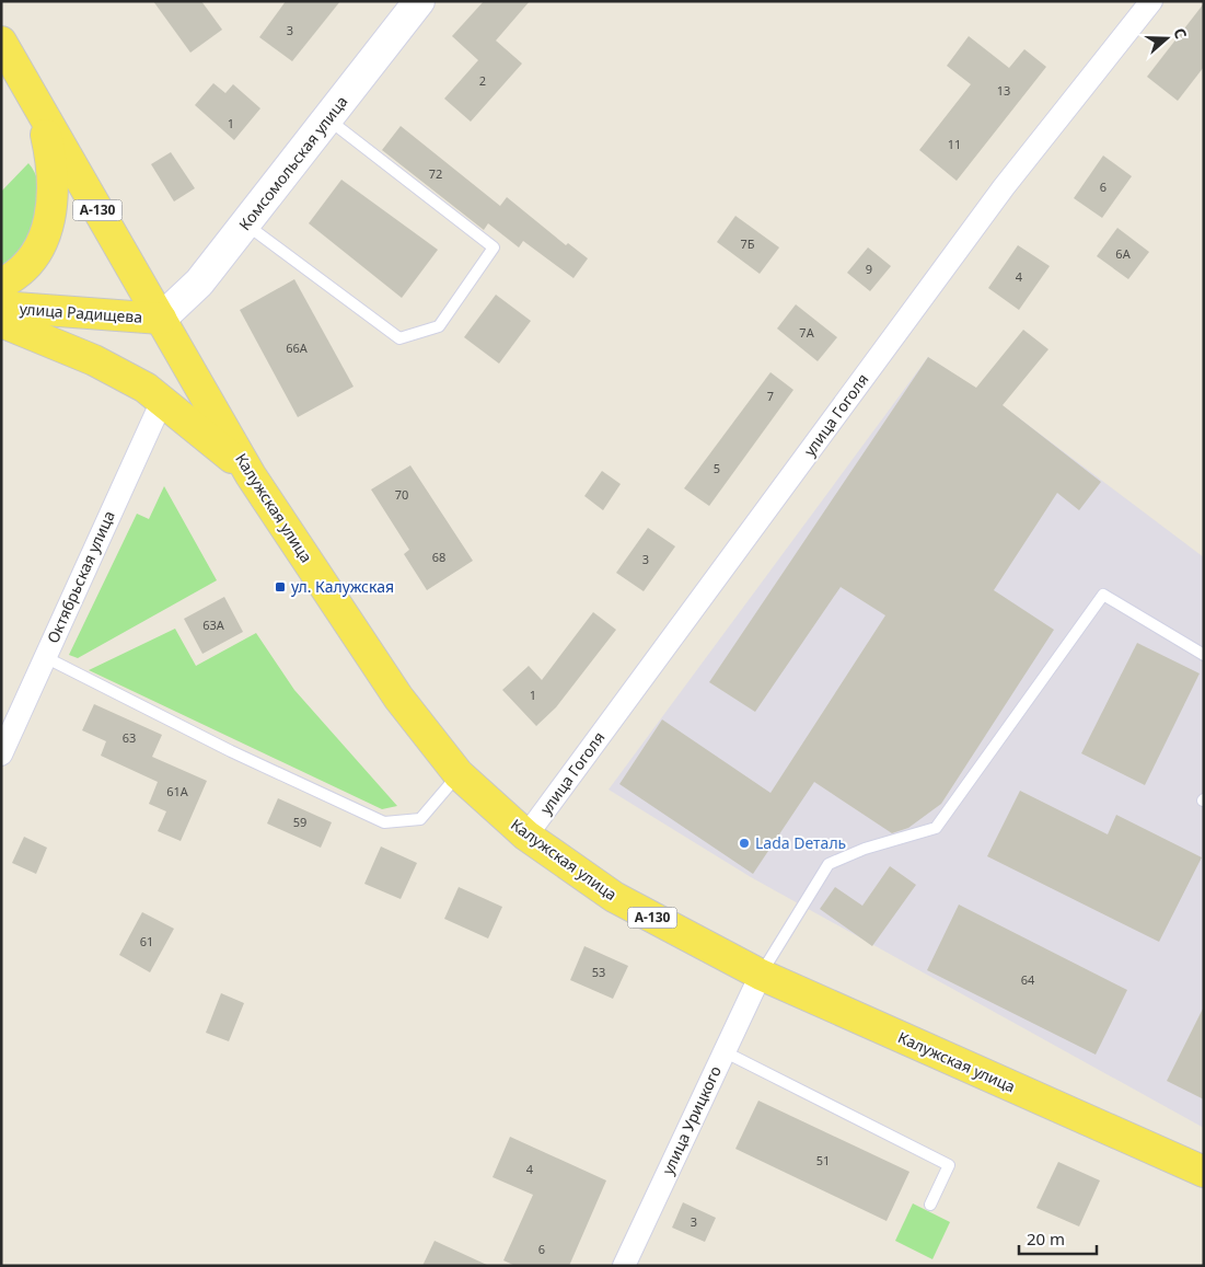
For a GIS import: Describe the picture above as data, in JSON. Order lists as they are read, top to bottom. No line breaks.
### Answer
{"streets":{"main road":["А-130","улица Радищева","Калужская улица"],"street":["Комсомольская улица","улица Гоголя","Октябрьская улица","улица Урицкого"]},"crossings":[["Комсомольская улица","А-130"],["Комсомольская улица","улица Радищева"],["Комсомольская улица","Калужская улица"],["А-130","улица Радищева"],["А-130","Калужская улица"],["улица Радищева","Калужская улица"],["улица Гоголя","Калужская улица"],["Калужская улица","улица Урицкого"]],"places":{"transit":["ул. Калужская"],"other":["Lada Dеталь"]},"house_numbers":["3","2","13","1","11","72","6","7Б","6А","9","4","7А","66А","7","5","70","68","3","63А","1","63","61А","59","61","53","64","51","4","3","6"],"scale_bar":"20 m","north":"right"}
